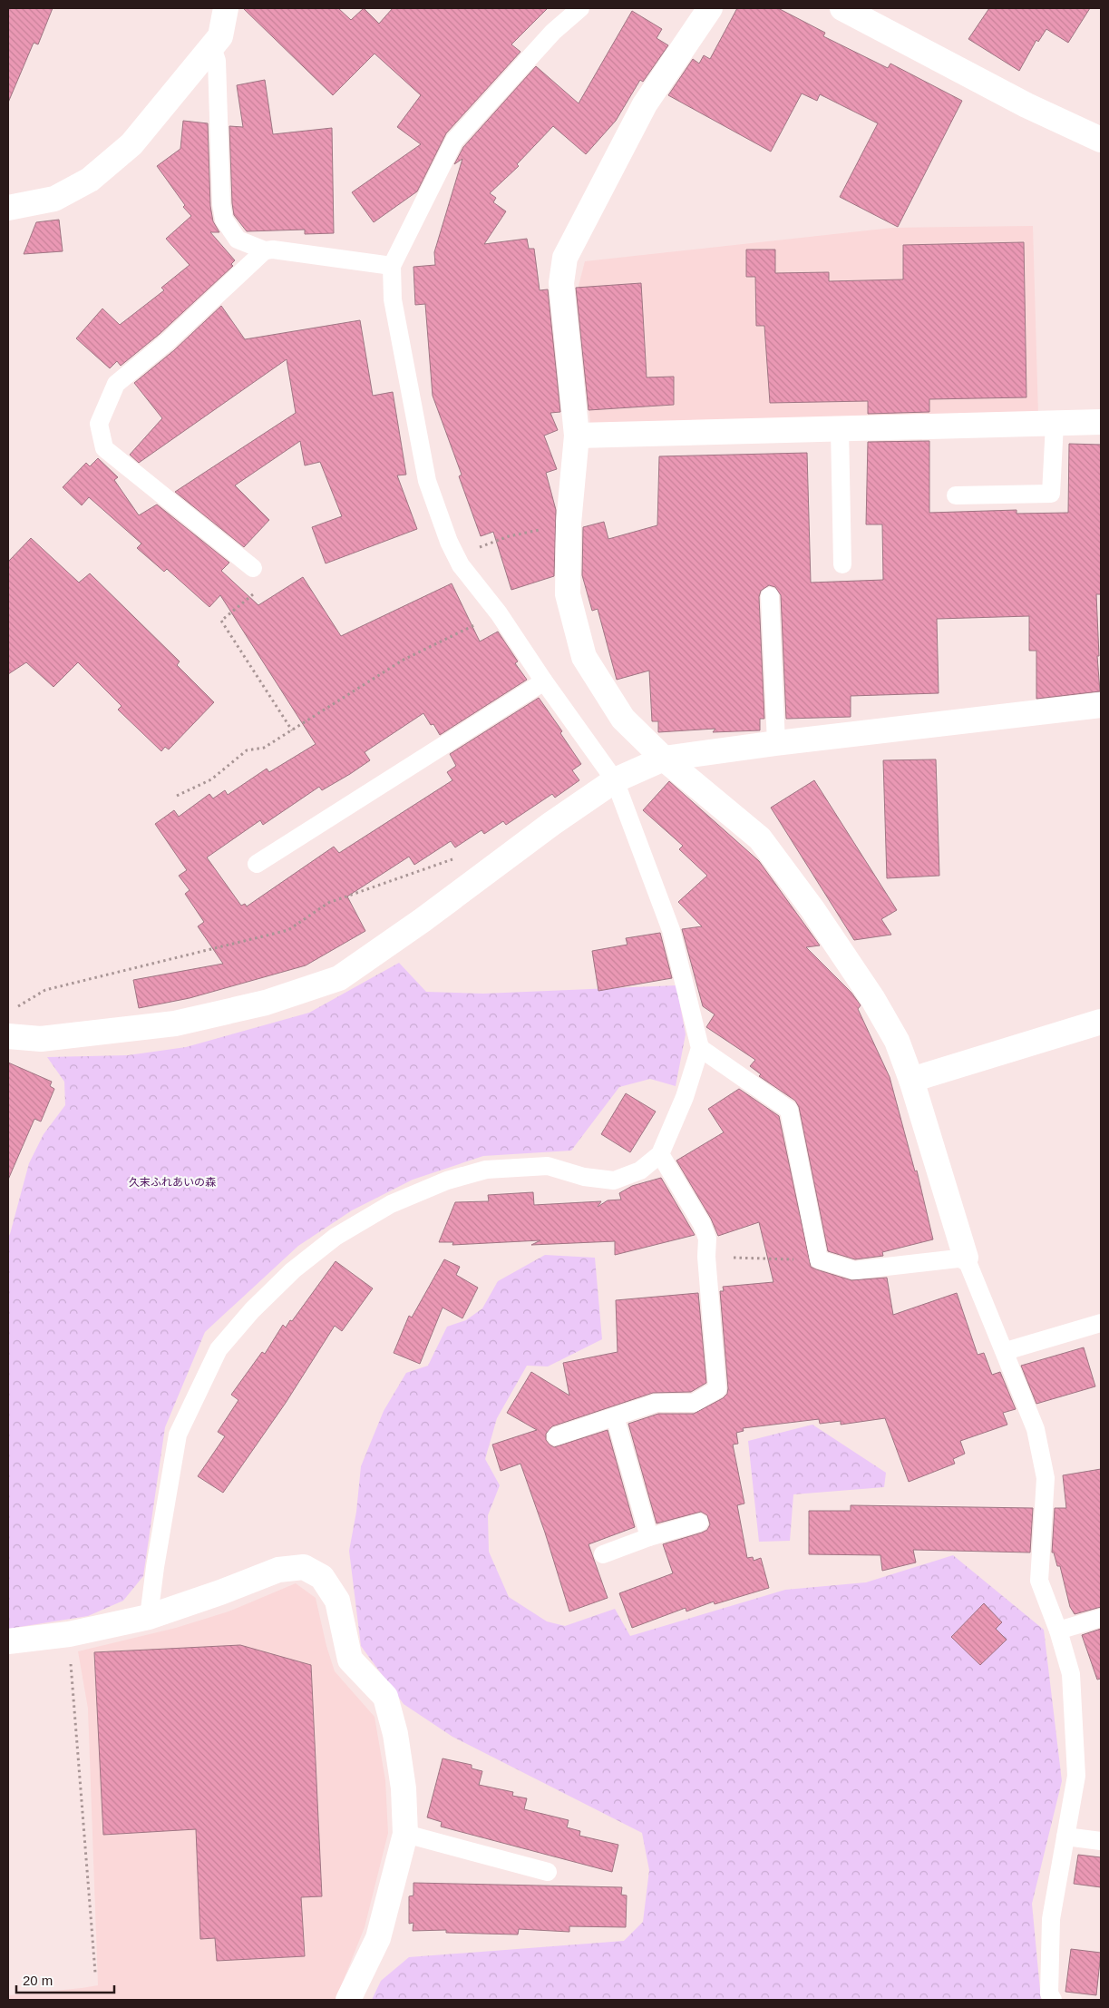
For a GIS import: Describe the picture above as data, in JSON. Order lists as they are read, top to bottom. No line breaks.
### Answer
{"parks":["久末ふれあいの森"],"scale_bar":"20 m"}
